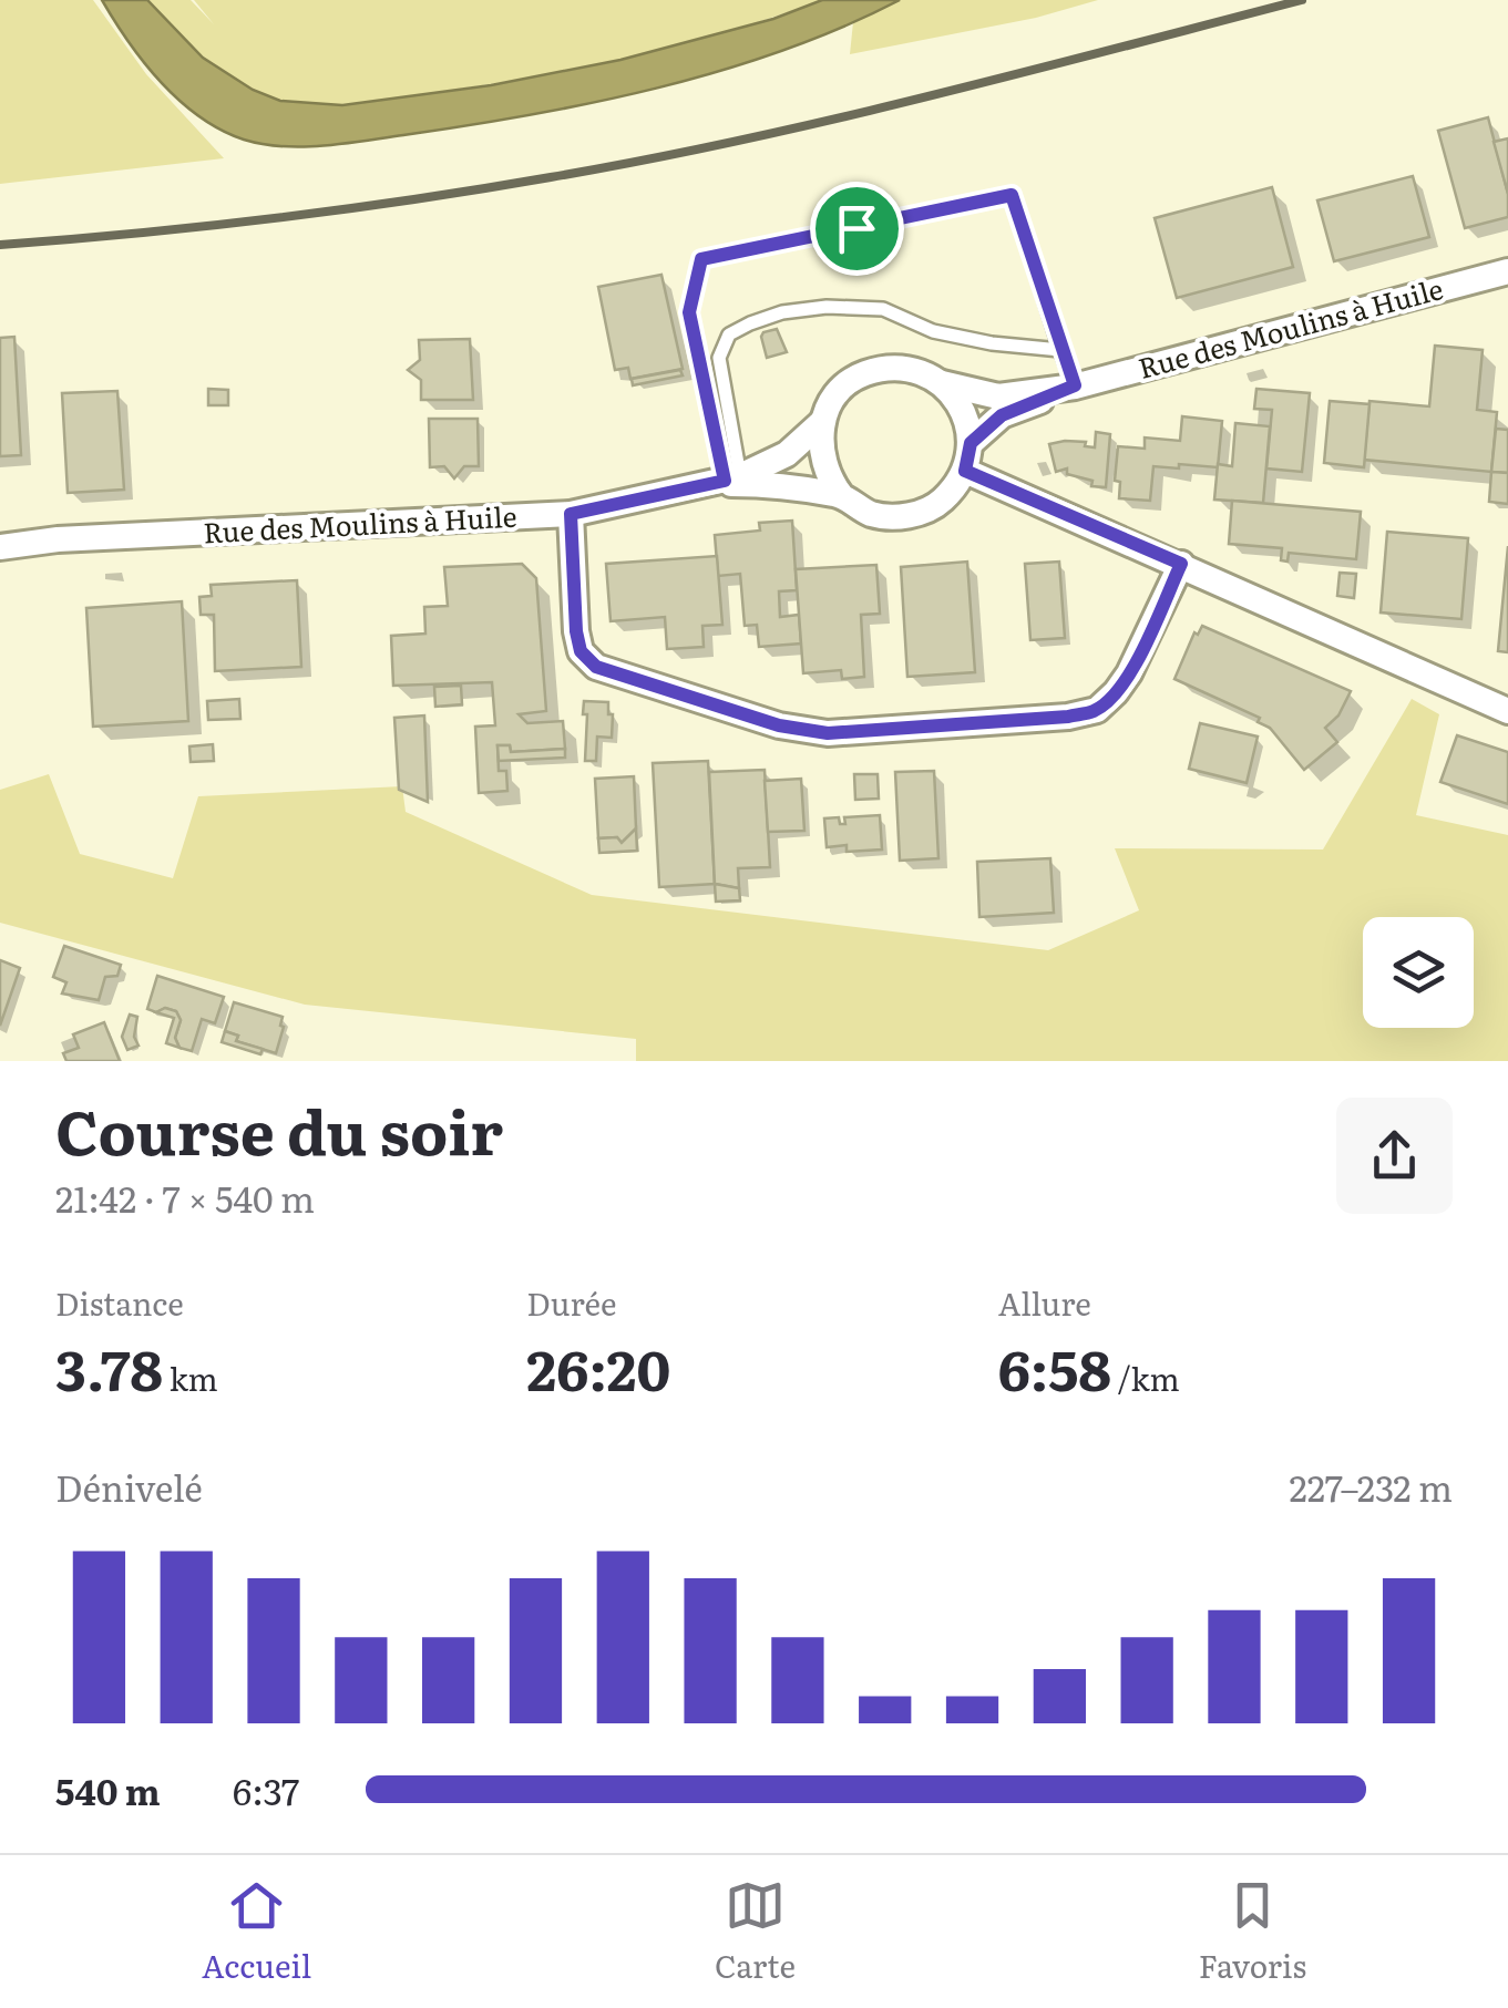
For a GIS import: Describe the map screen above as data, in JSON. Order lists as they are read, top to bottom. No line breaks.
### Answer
{"streets":{"street":["Rue des Moulins à Huile"]},"page":{"heading":["Course du soir","21:42 · 7 × 540 m"],"stats":[["Distance","3.78 km"],["Durée","26:20"],["Allure","6:58 /km"]],"chart":["Dénivelé","227–232 m"],"list":[{"name":"540 m","note":"6:37"}],"tabs":["Accueil","Carte","Favoris"]}}
